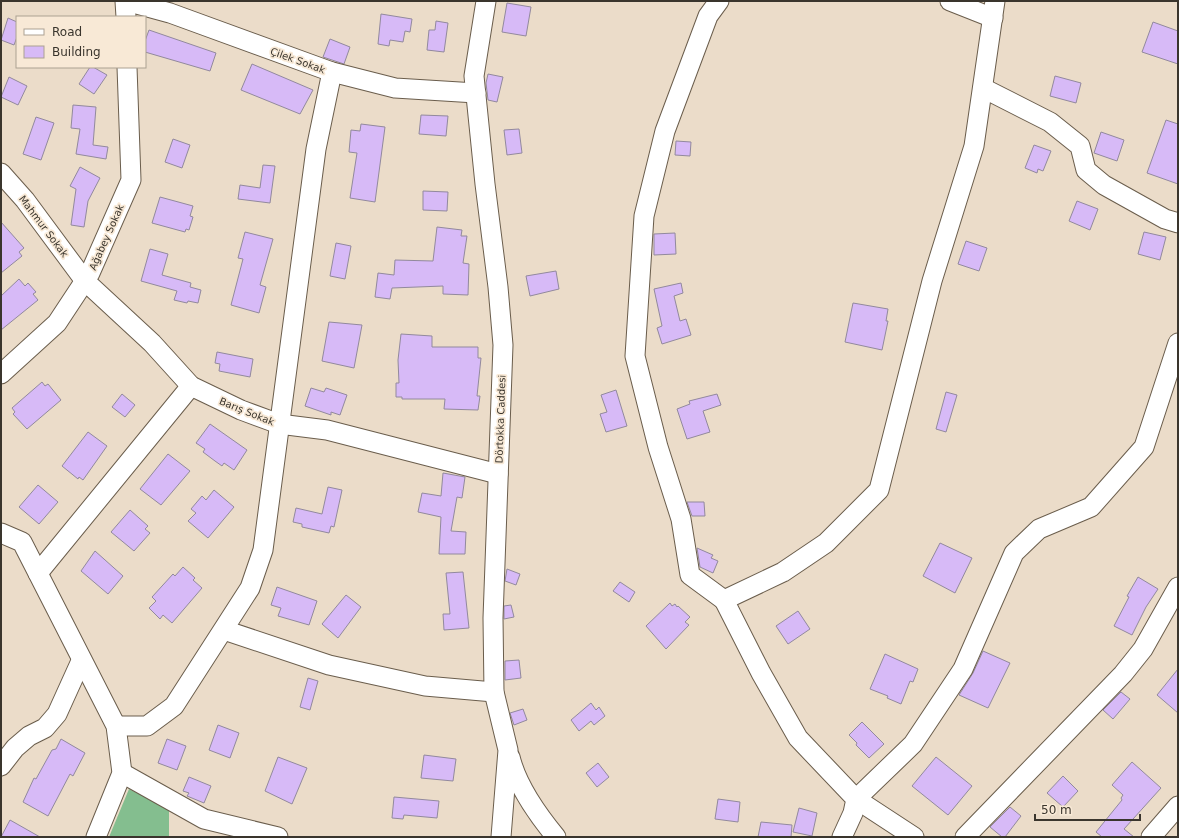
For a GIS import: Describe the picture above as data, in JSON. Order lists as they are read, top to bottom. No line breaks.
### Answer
{"streets":{"street":["Çilek Sokak","Mahmur Sokak","Ağabey Sokak","Barış Sokak","Dörtokka Caddesi"]},"crossings":[["Çilek Sokak","Dörtokka Caddesi"],["Mahmur Sokak","Ağabey Sokak"],["Mahmur Sokak","Barış Sokak"],["Ağabey Sokak","Barış Sokak"],["Barış Sokak","Dörtokka Caddesi"]],"legend":["Road","Building"],"scale_bar":"50 m"}
